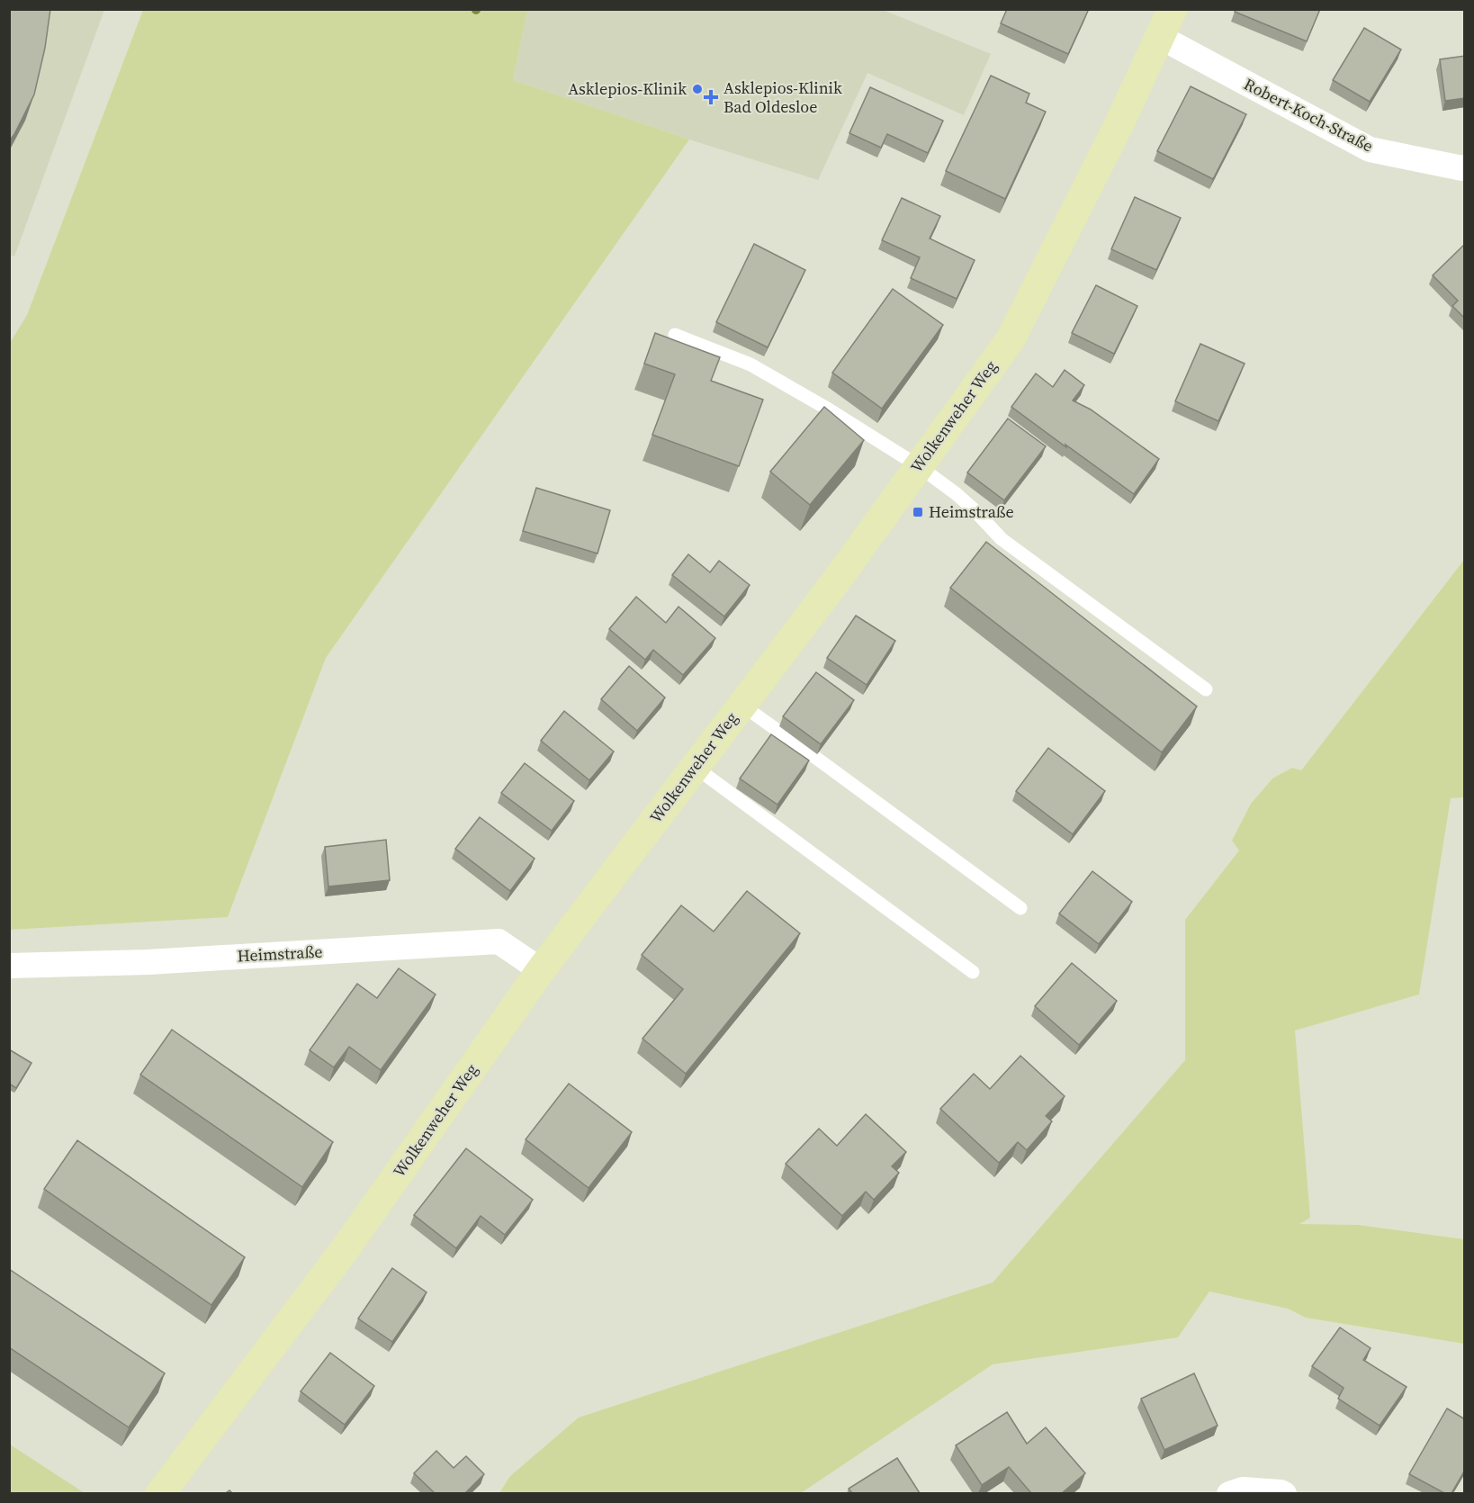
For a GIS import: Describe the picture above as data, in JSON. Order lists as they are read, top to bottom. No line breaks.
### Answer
{"streets":{"street":["Robert-Koch-Straße","Wolkenweher Weg","Heimstraße"]},"crossings":[["Robert-Koch-Straße","Wolkenweher Weg"],["Wolkenweher Weg","Heimstraße"]],"places":{"other":["Asklepios-Klinik"],"health":["Asklepios-Klinik Bad Oldesloe"],"transit":["Heimstraße"]}}
